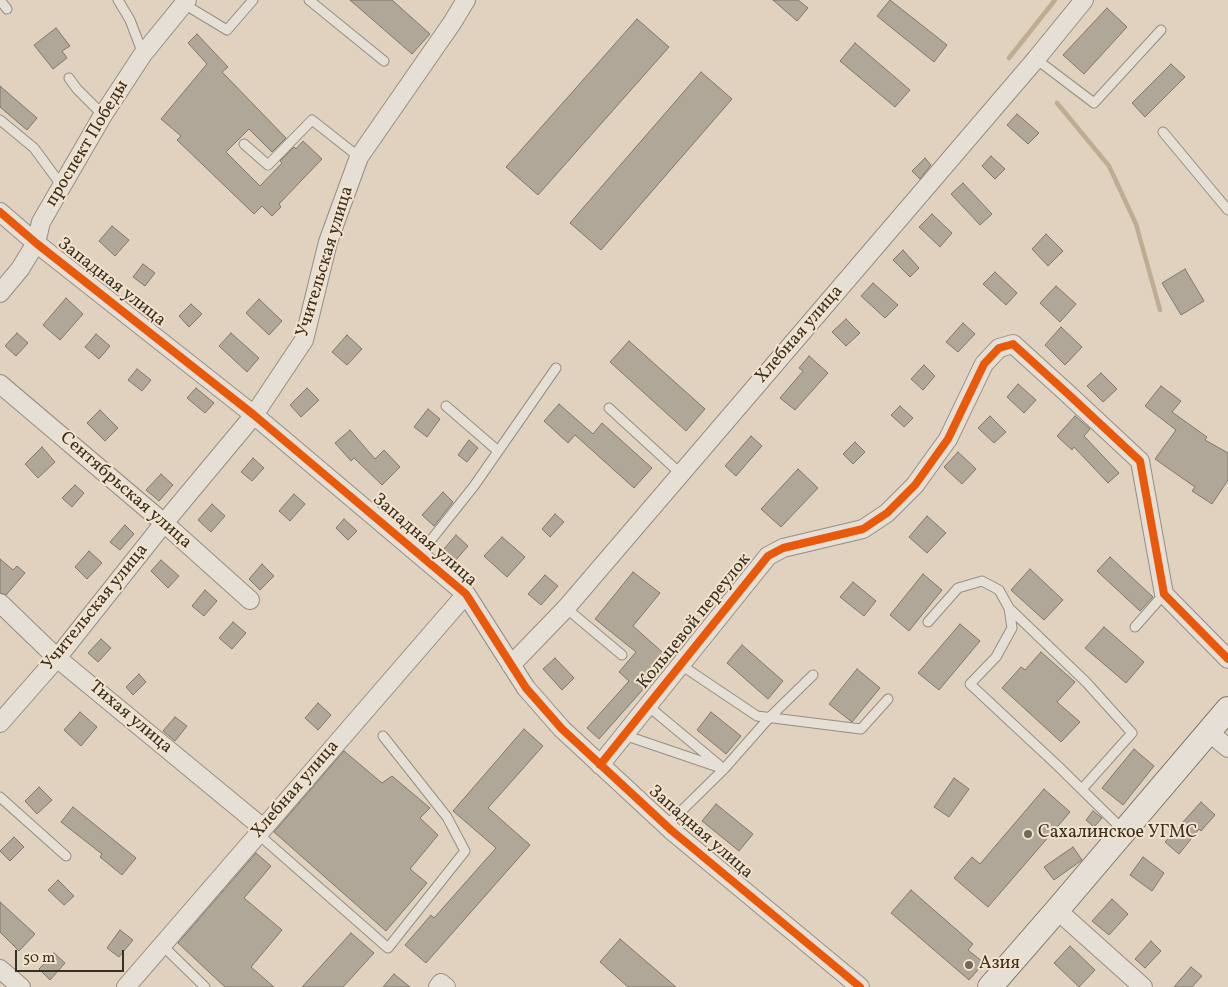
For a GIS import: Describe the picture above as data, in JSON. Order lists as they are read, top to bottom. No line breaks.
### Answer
{"streets":{"street":["проспект Победы","Учительская улица","Западная улица","Хлебная улица","Сентябрьская улица","Кольцевой переулок","Тихая улица"]},"crossings":[["проспект Победы","Западная улица"],["Учительская улица","Западная улица"],["Учительская улица","Сентябрьская улица"],["Учительская улица","Тихая улица"],["Западная улица","Хлебная улица"],["Западная улица","Кольцевой переулок"],["Хлебная улица","Тихая улица"]],"places":["Сахалинское УГМС","Азия"],"scale_bar":"50 m"}
